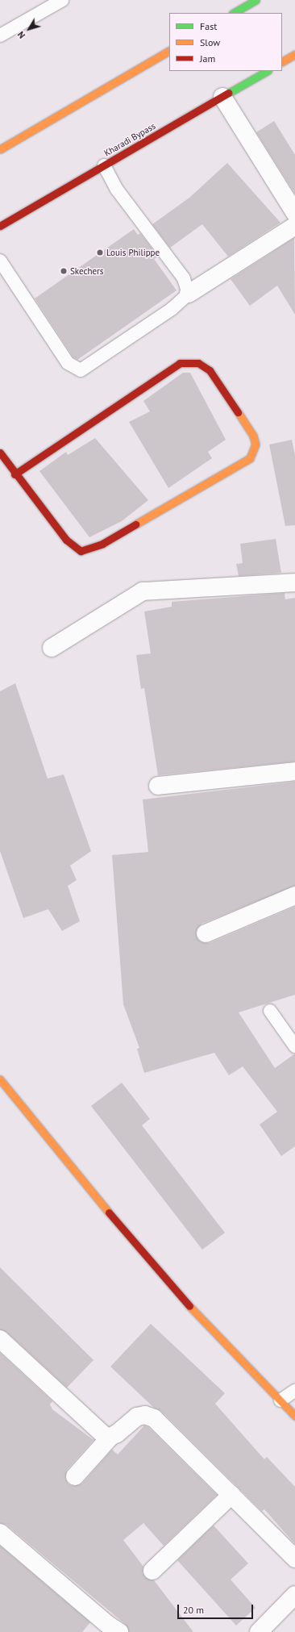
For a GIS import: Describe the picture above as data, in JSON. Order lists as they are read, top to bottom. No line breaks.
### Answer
{"streets":{"main road":["Kharadi Bypass"]},"places":["Louis Philippe","Skechers"],"legend":["Fast","Slow","Jam"],"scale_bar":"20 m","north":"bottom left"}
